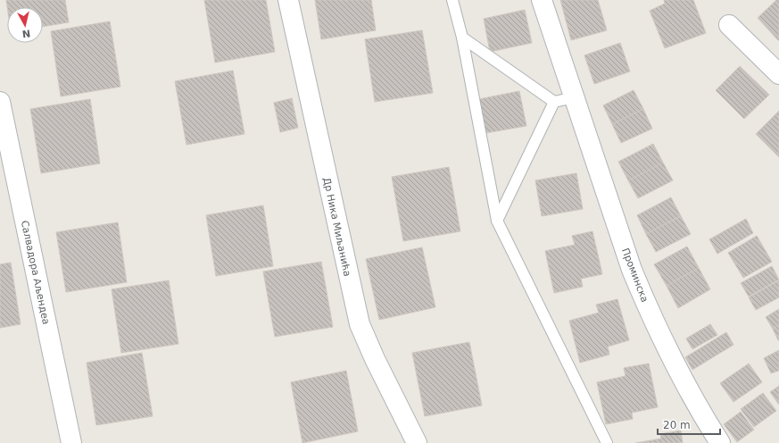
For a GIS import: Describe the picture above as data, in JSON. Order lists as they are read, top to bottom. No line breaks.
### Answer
{"streets":{"street":["Др Ника Миљанића","Салвадора Аљендеа","Проминска"]},"scale_bar":"20 m","north":"bottom"}
